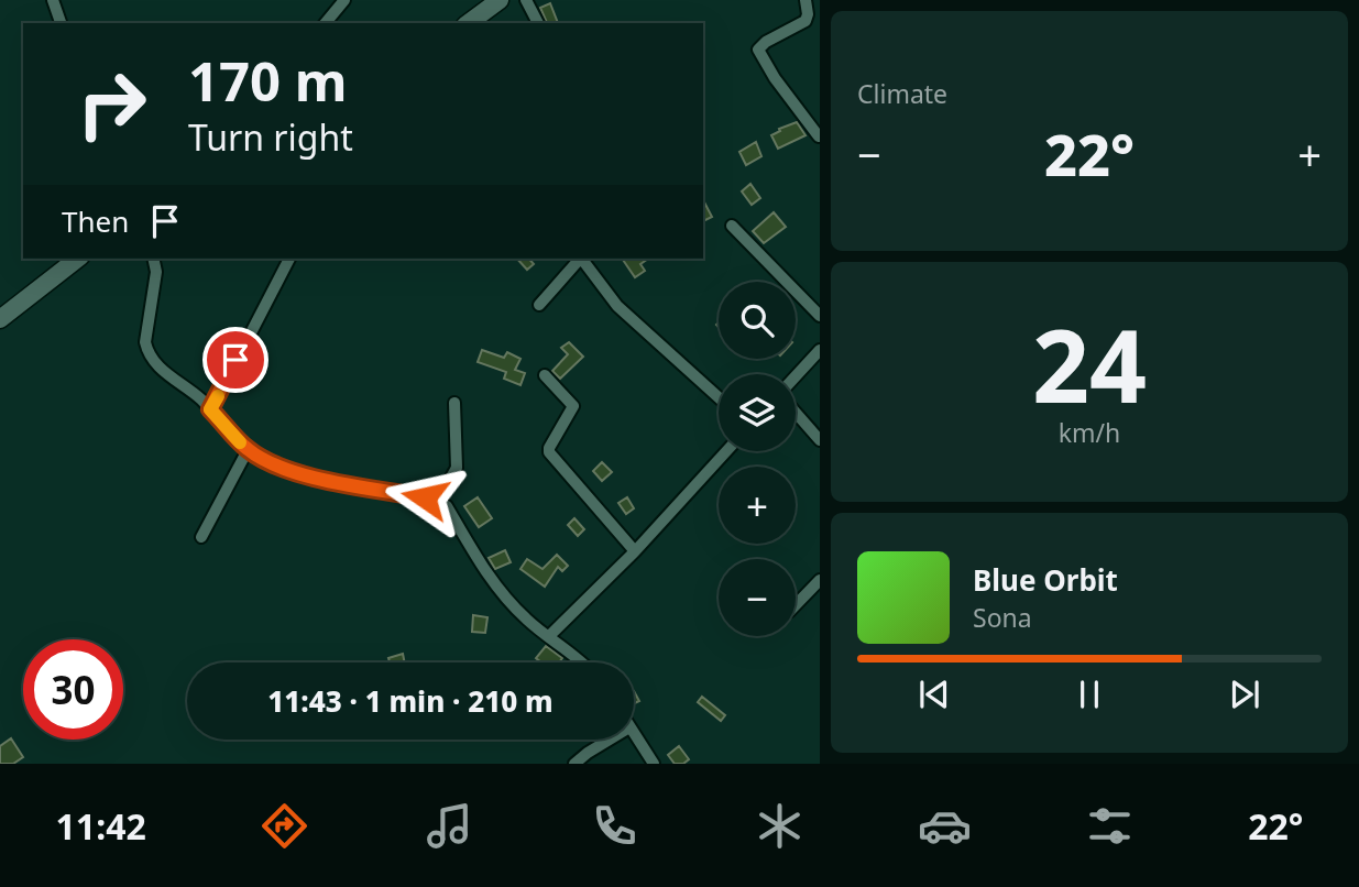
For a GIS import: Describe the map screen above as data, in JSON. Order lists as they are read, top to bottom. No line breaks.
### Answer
{"page":{"tile":["Climate",["24","km/h"]],"turn":["170 m","Turn right"],"heat":["−","22°","+"],"then":"Then","map_buttons":["+","−"],"song":["Blue Orbit","Sona"],"limit":"30","trip":"11:43 · 1 min · 210 m","tabs":["11:42","22°"]}}
